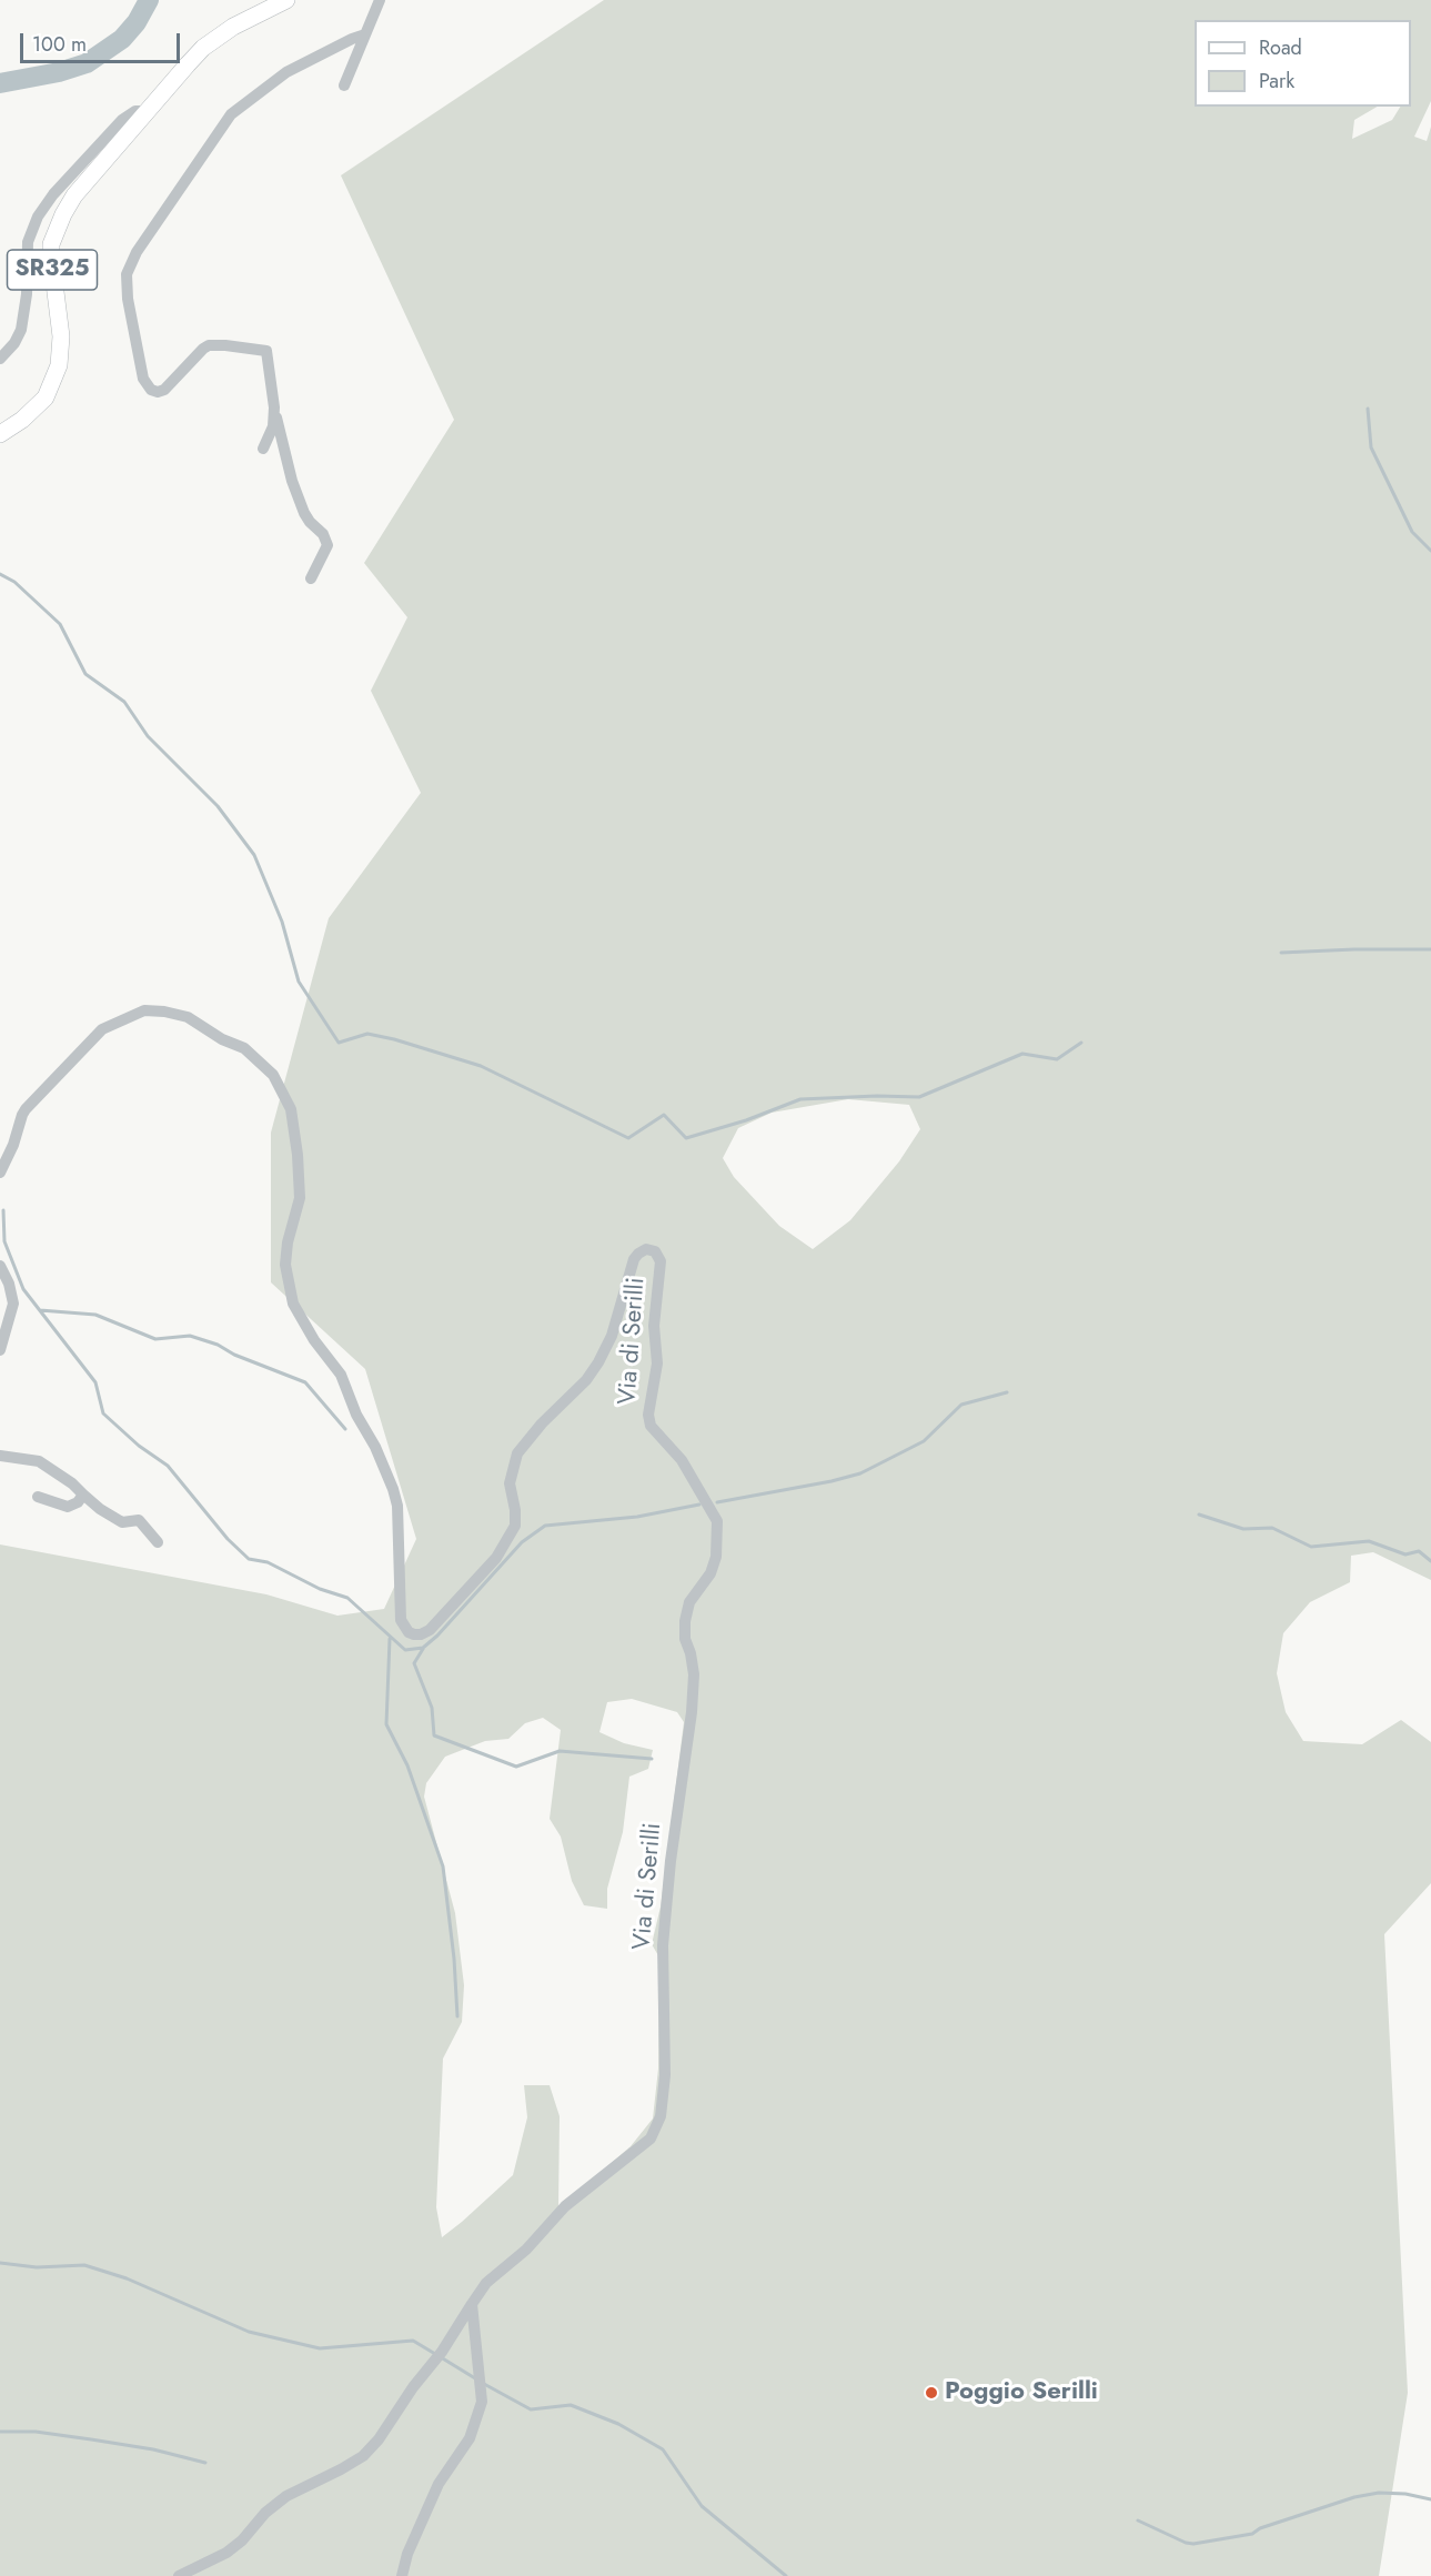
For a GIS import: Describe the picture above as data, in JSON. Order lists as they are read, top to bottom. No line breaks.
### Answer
{"streets":{"main road":["SR325"],"street":["Via di Serilli"]},"places":["Poggio Serilli"],"legend":["Road","Park"],"scale_bar":"100 m"}
